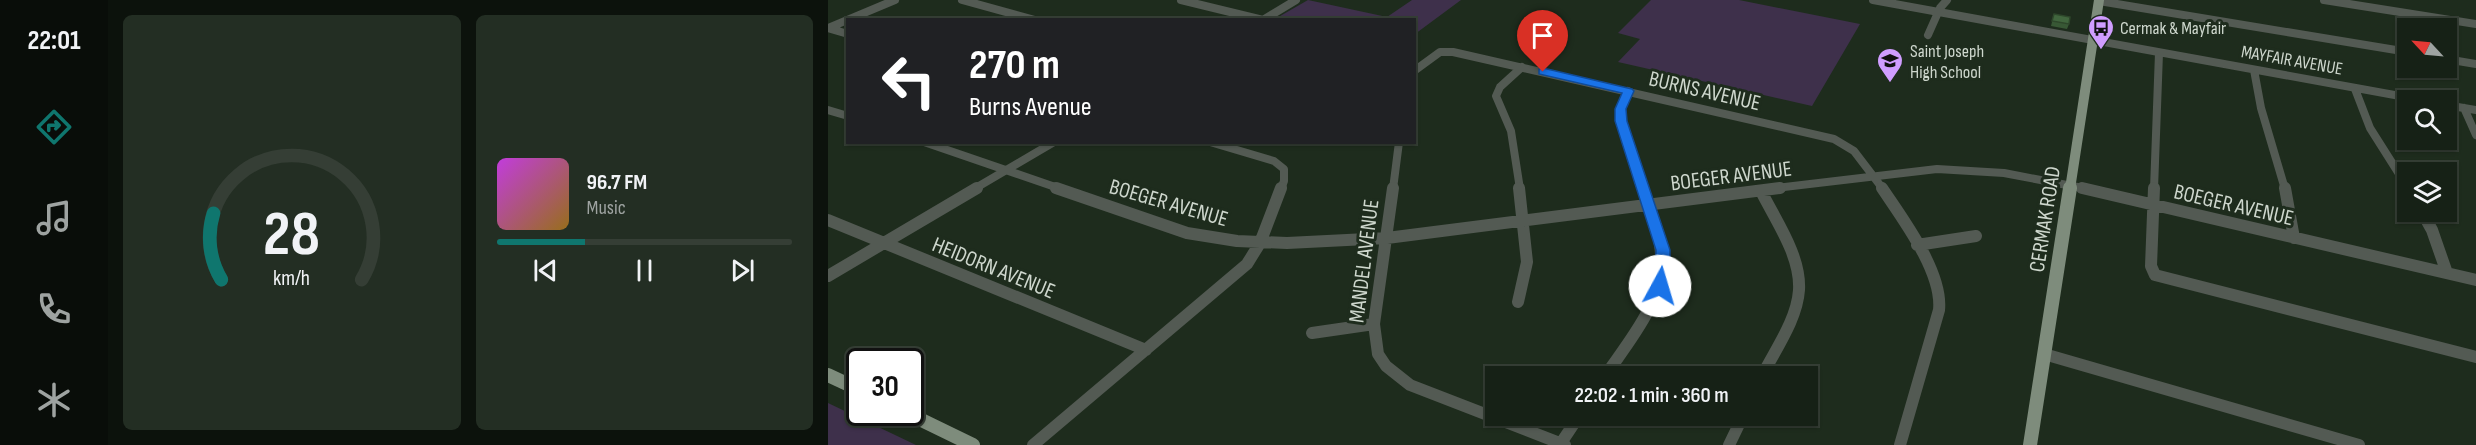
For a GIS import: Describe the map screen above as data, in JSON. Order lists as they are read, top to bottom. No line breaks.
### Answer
{"streets":{"main road":["CERMAK ROAD"],"street":["MAYFAIR AVENUE","BURNS AVENUE","BOEGER AVENUE","MANDEL AVENUE","HEIDORN AVENUE"]},"crossings":[["MAYFAIR AVENUE","CERMAK ROAD"],["BURNS AVENUE","BOEGER AVENUE"],["BOEGER AVENUE","CERMAK ROAD"],["BOEGER AVENUE","MANDEL AVENUE"]],"places":{"bus stop":["Cermak & Mayfair"],"school or university":["Saint Joseph High School"]},"north":"top left","page":{"tabs":"22:01","turn":["270 m","Burns Avenue"],"song":["96.7 FM","Music"],"limit":"30","trip":"22:02 · 1 min · 360 m","gauge":["28","km/h"]}}
